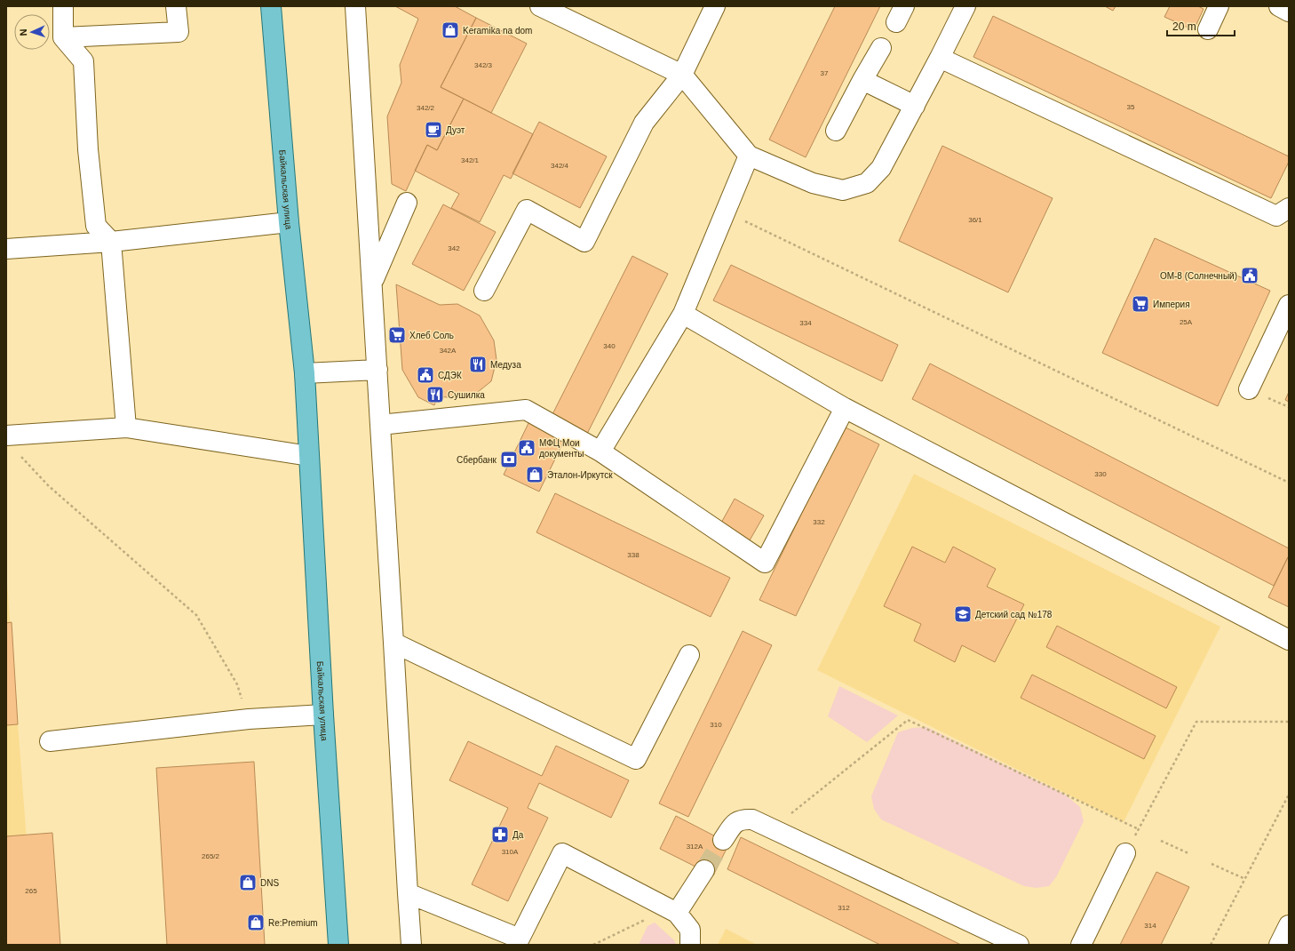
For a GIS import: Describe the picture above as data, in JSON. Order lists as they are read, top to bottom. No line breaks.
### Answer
{"streets":{"main road":["Байкальская улица"]},"places":{"shop":["Keramika na dom","Эталон-Иркутск","DNS","Re:Premium"],"cafe":["Дуэт"],"public building":["ОМ-8 (Солнечный)","СДЭК","МФЦ Мои документы"],"supermarket":["Империя","Хлеб Соль"],"restaurant":["Медуза","Сушилка"],"bank":["Сбербанк"],"school or university":["Детский сад №178"],"pharmacy":["Да"]},"house_numbers":["342/3","37","35","342/2","342/1","342/4","36/1","342","25А","334","340","342А","330","332","338","310","312А","310А","265/2","265","312","314"],"scale_bar":"20 m","north":"left"}
